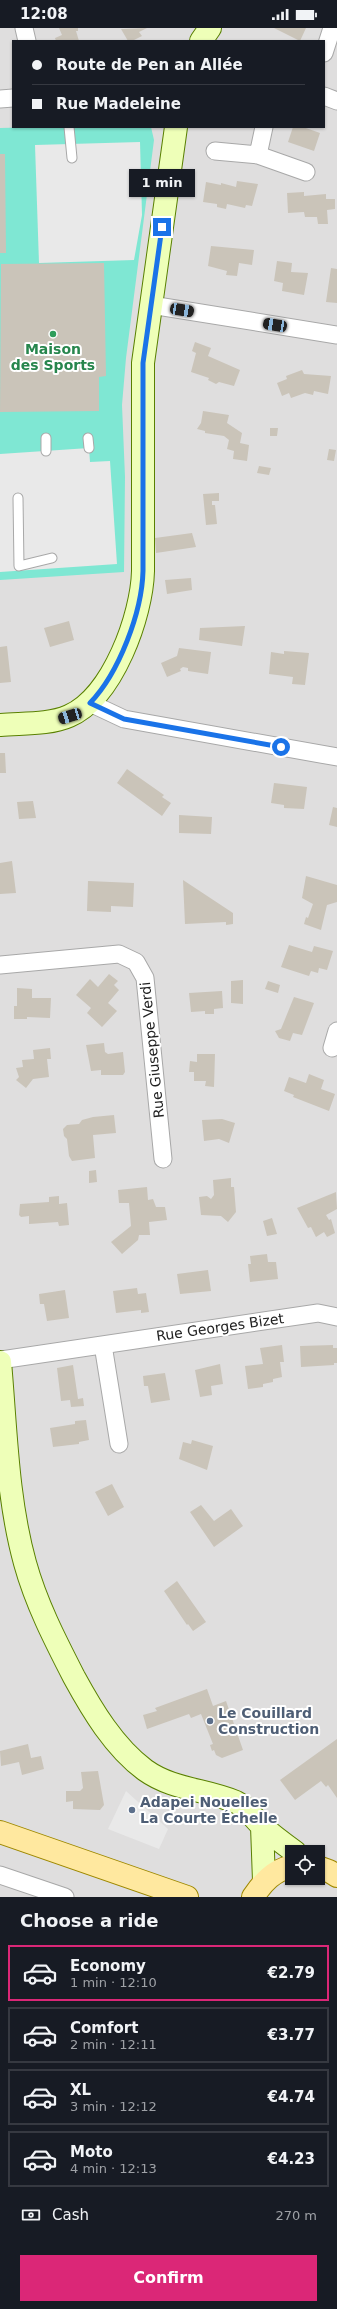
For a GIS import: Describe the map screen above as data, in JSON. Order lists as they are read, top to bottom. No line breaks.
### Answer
{"streets":{"street":["Rue Giuseppe Verdi","Rue Georges Bizet"]},"places":["Maison des Sports","Le Couillard Construction","Adapei Nouelles La Courte Échelle"],"page":{"status":"12:08","banner":["Route de Pen an Allée","Rue Madeleine"],"bubble":"1 min","heading":"Choose a ride","list":[{"name":"Economy","note":"1 min · 12:10","value":"€2.79"},{"name":"Comfort","note":"2 min · 12:11","value":"€3.77"},{"name":"XL","note":"3 min · 12:12","value":"€4.74"},{"name":"Moto","note":"4 min · 12:13","value":"€4.23"}],"pay":["Cash","270 m"],"buttons":"Confirm"}}
